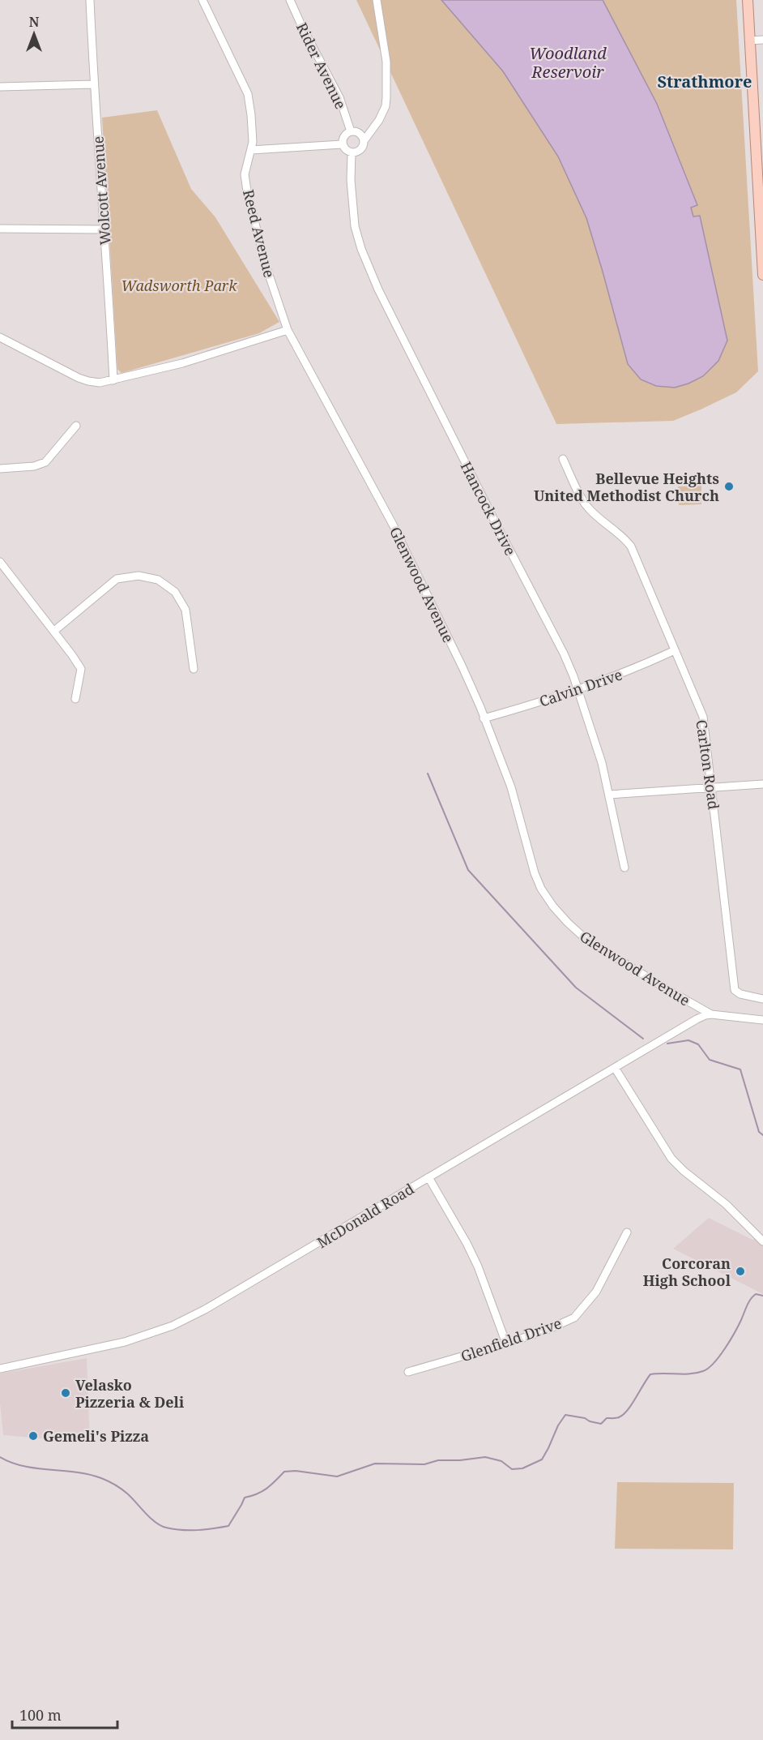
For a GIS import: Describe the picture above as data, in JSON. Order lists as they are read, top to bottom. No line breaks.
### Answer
{"streets":{"street":["Rider Avenue","Wolcott Avenue","Reed Avenue","Hancock Drive","Glenwood Avenue","Calvin Drive","Carlton Road","McDonald Road","Glenfield Drive"]},"crossings":[["Rider Avenue","Hancock Drive"],["Reed Avenue","Glenwood Avenue"],["Hancock Drive","Calvin Drive"],["Glenwood Avenue","Calvin Drive"],["Glenwood Avenue","McDonald Road"],["Calvin Drive","Carlton Road"]],"districts":["Strathmore"],"water":["Woodland Reservoir"],"parks":["Wadsworth Park"],"places":["Bellevue Heights United Methodist Church","Corcoran High School","Velasko Pizzeria & Deli","Gemeli's Pizza"],"scale_bar":"100 m","north":"top"}
